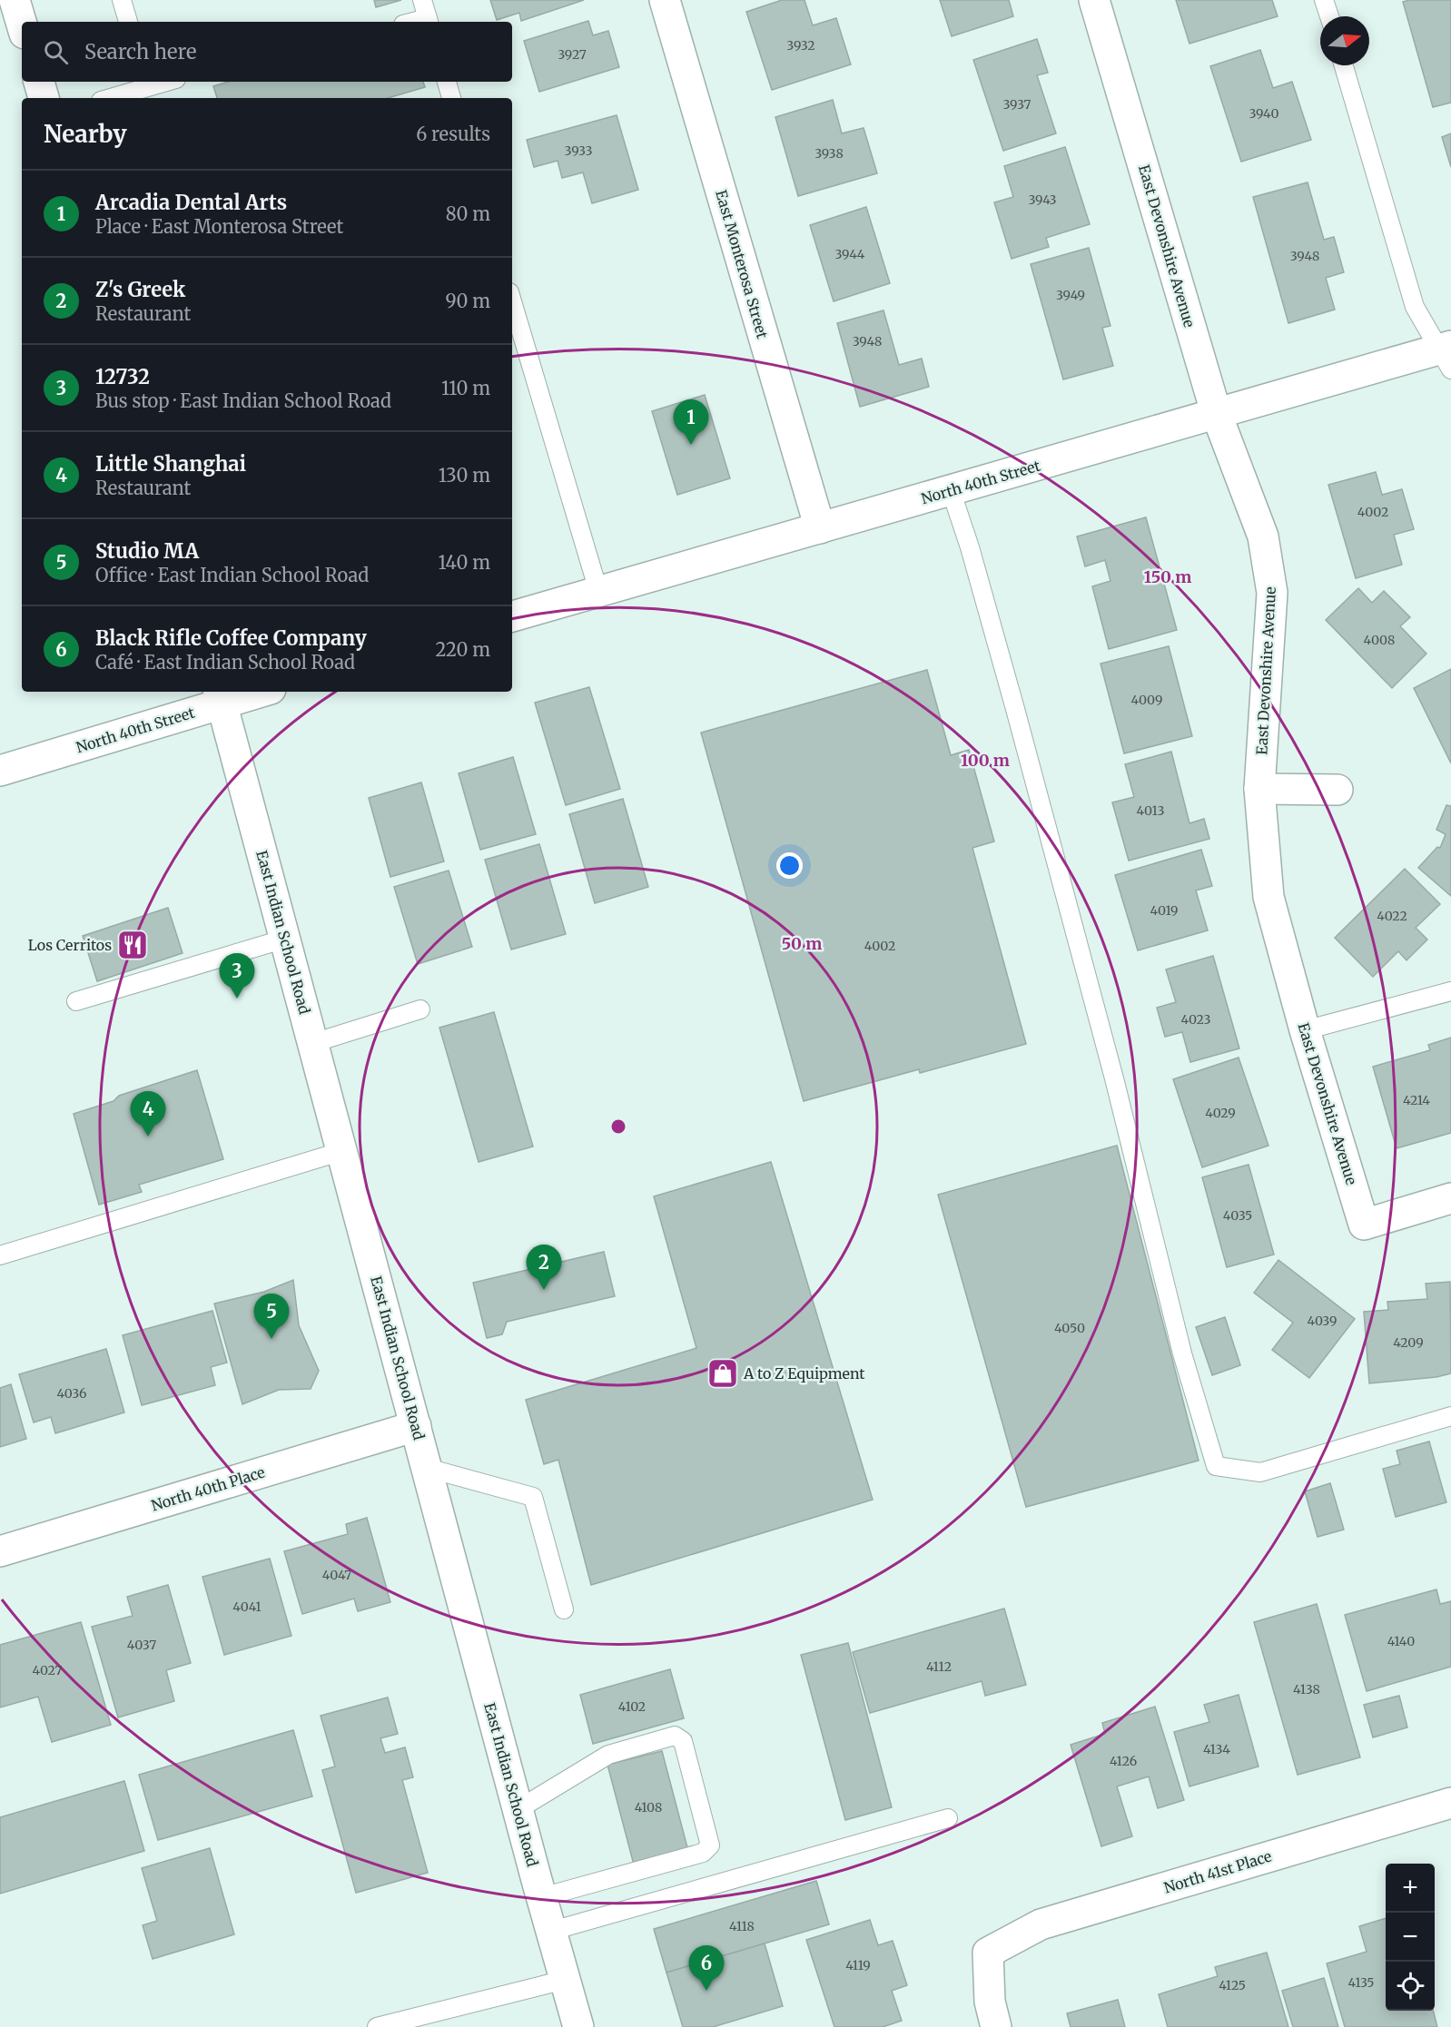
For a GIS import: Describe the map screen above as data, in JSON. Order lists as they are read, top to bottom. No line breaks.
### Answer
{"streets":{"street":["East Devonshire Avenue","East Monterosa Street","North 40th Street","East Indian School Road","North 40th Place","North 41st Place"]},"crossings":[["East Devonshire Avenue","North 40th Street"],["East Monterosa Street","North 40th Street"],["North 40th Street","East Indian School Road"],["East Indian School Road","North 40th Place"]],"places":{"restaurant":["Los Cerritos"],"shop":["A to Z Equipment"]},"house_numbers":["3932","3927","3937","3940","3933","3938","3943","3944","3948","3949","3948","4002","4008","4009","4013","4019","4022","4002","4023","4214","4029","4035","4039","4050","4209","4036","4047","4041","4140","4037","4112","4027","4138","4102","4134","4126","4108","4118","4119","4135","4125"],"north":"right","page":{"search":"Search here","heading":["Nearby","6 results"],"list":[{"mark":"1","name":"Arcadia Dental Arts","note":"Place · East Monterosa Street","value":"80 m"},{"mark":"2","name":"Z's Greek","note":"Restaurant","value":"90 m"},{"mark":"3","name":"12732","note":"Bus stop · East Indian School Road","value":"110 m"},{"mark":"4","name":"Little Shanghai","note":"Restaurant","value":"130 m"},{"mark":"5","name":"Studio MA","note":"Office · East Indian School Road","value":"140 m"},{"mark":"6","name":"Black Rifle Coffee Company","note":"Café · East Indian School Road","value":"220 m"}],"pins":["1","3","4","2","5","6"],"map_buttons":["+","−"]},"rings":["150 m","100 m","50 m"]}
